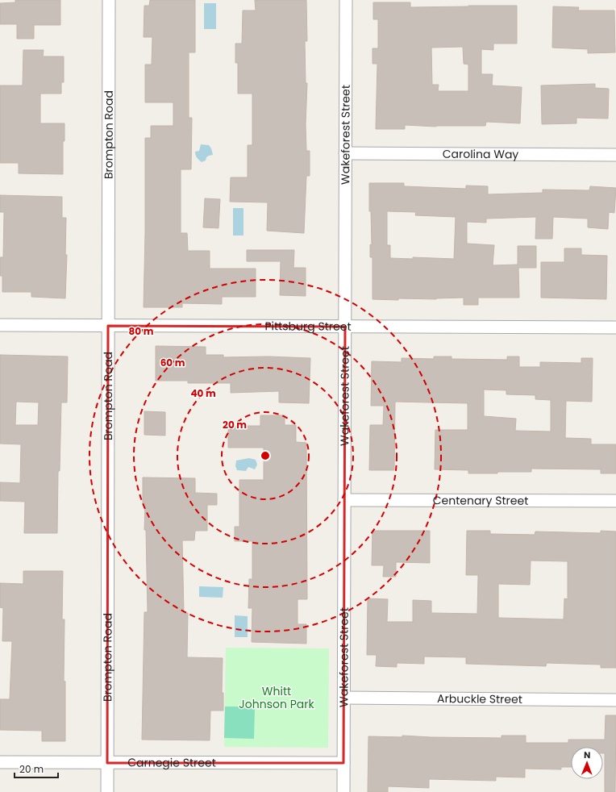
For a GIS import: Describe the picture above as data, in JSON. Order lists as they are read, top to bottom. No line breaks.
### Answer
{"streets":{"street":["Brompton Road","Wakeforest Street","Carolina Way","Pittsburg Street","Centenary Street","Arbuckle Street","Carnegie Street"]},"crossings":[["Brompton Road","Pittsburg Street"],["Brompton Road","Carnegie Street"],["Wakeforest Street","Carolina Way"],["Wakeforest Street","Pittsburg Street"],["Wakeforest Street","Centenary Street"],["Wakeforest Street","Arbuckle Street"],["Wakeforest Street","Carnegie Street"]],"parks":["Whitt Johnson Park"],"scale_bar":"20 m","north":"top","rings":["80 m","60 m","40 m","20 m"]}
